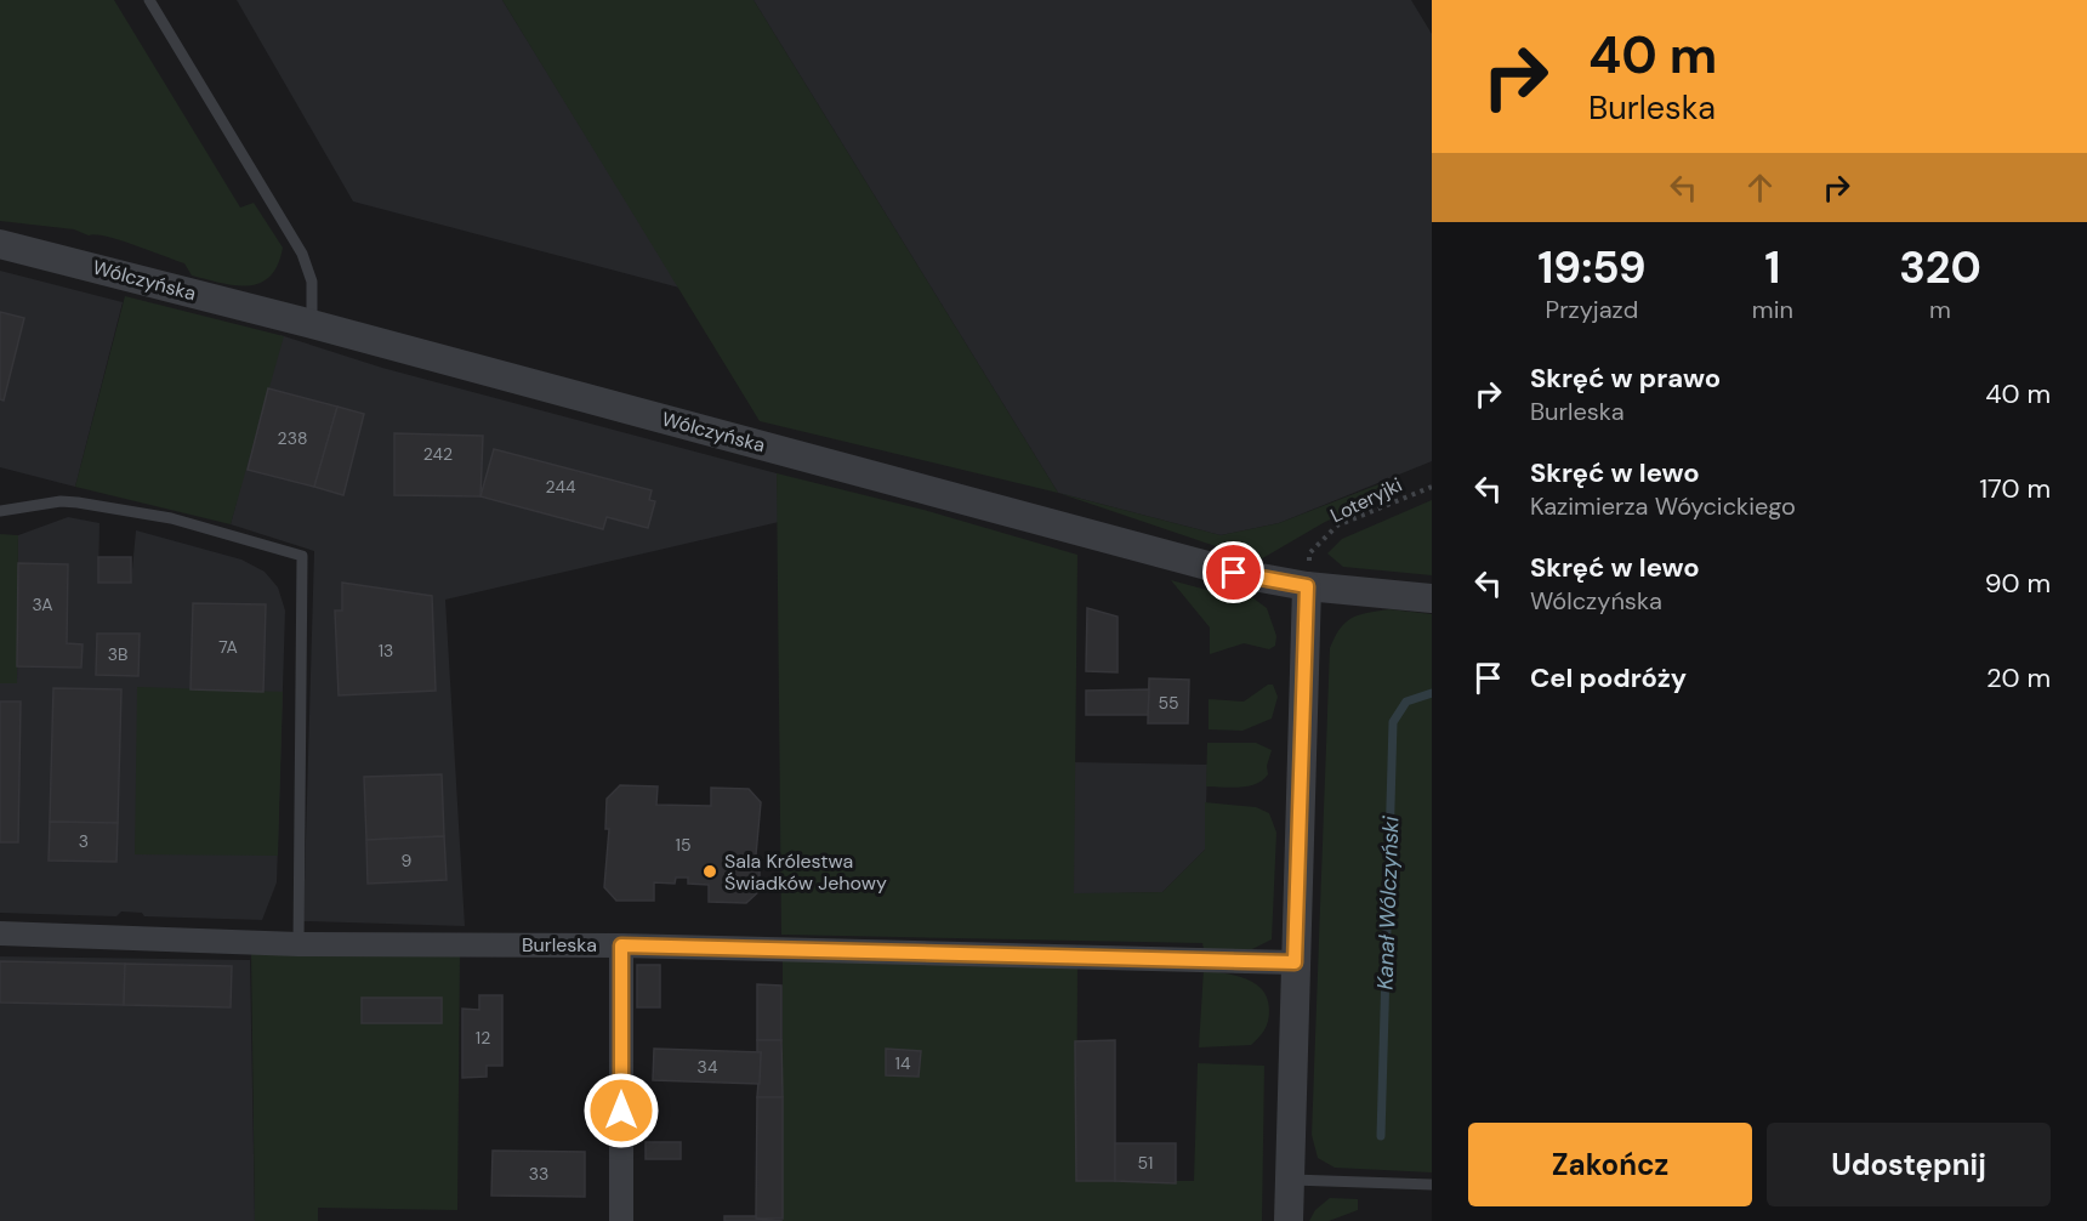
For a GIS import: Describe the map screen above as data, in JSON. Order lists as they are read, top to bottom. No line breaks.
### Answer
{"streets":{"street":["Wólczyńska","Burleska"],"path":["Loteryjki"]},"crossings":[["Wólczyńska","Loteryjki"]],"water":["Kanał Wólczyński"],"places":["Sala Królestwa Świadków Jehowy"],"house_numbers":["238","242","244","3A","7A","13","3B","55","3","15","9","12","14","34","51","33"],"page":{"turn":["40 m","Burleska"],"eta":["19:59","Przyjazd","1","min","320","m"],"list":[{"name":"Skręć w prawo","note":"Burleska","value":"40 m"},{"name":"Skręć w lewo","note":"Kazimierza Wóycickiego","value":"170 m"},{"name":"Skręć w lewo","note":"Wólczyńska","value":"90 m"},{"name":"Cel podróży","value":"20 m"}],"buttons":["Zakończ","Udostępnij"]}}
